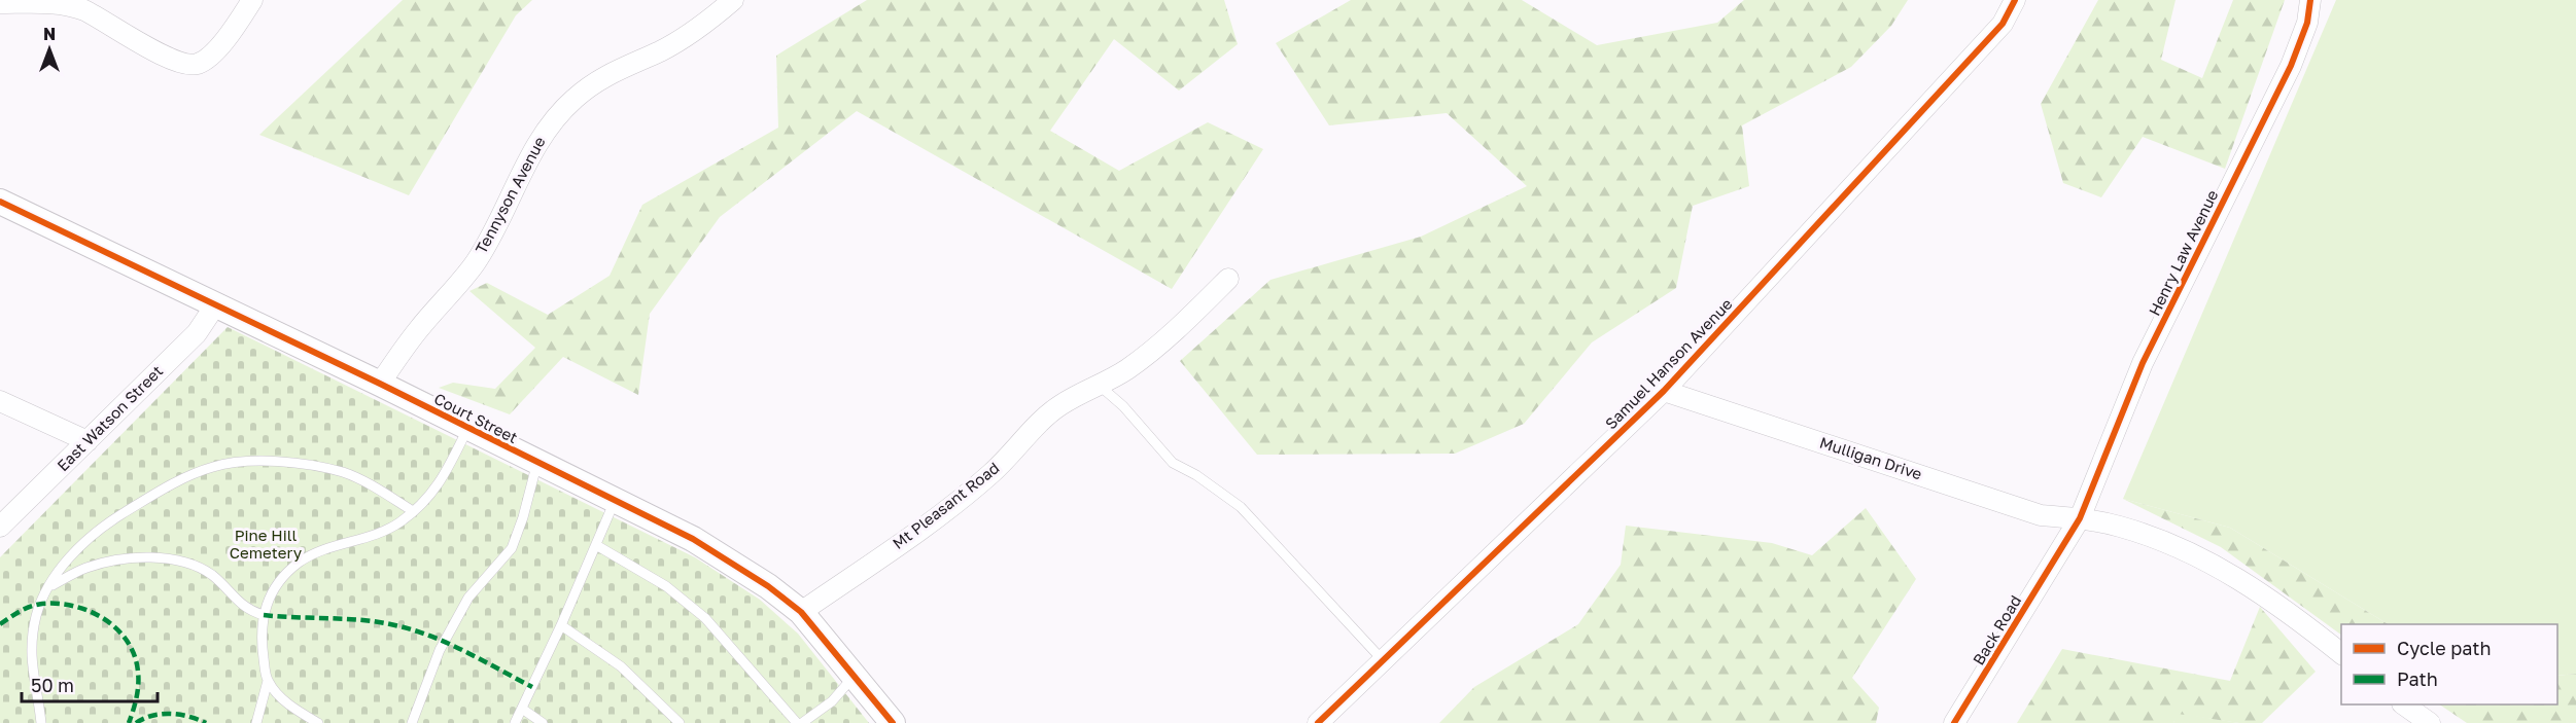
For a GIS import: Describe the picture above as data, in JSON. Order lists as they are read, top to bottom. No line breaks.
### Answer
{"streets":{"street":["Tennyson Avenue","Henry Law Avenue","Samuel Hanson Avenue","East Watson Street","Court Street","Mulligan Drive","Mt Pleasant Road","Back Road"]},"crossings":[["Tennyson Avenue","Court Street"],["Henry Law Avenue","Mulligan Drive"],["Henry Law Avenue","Back Road"],["Samuel Hanson Avenue","Mulligan Drive"],["East Watson Street","Court Street"],["Court Street","Mt Pleasant Road"],["Mulligan Drive","Back Road"]],"parks":["Pine Hill Cemetery"],"legend":["Cycle path","Path"],"scale_bar":"50 m","north":"top"}
